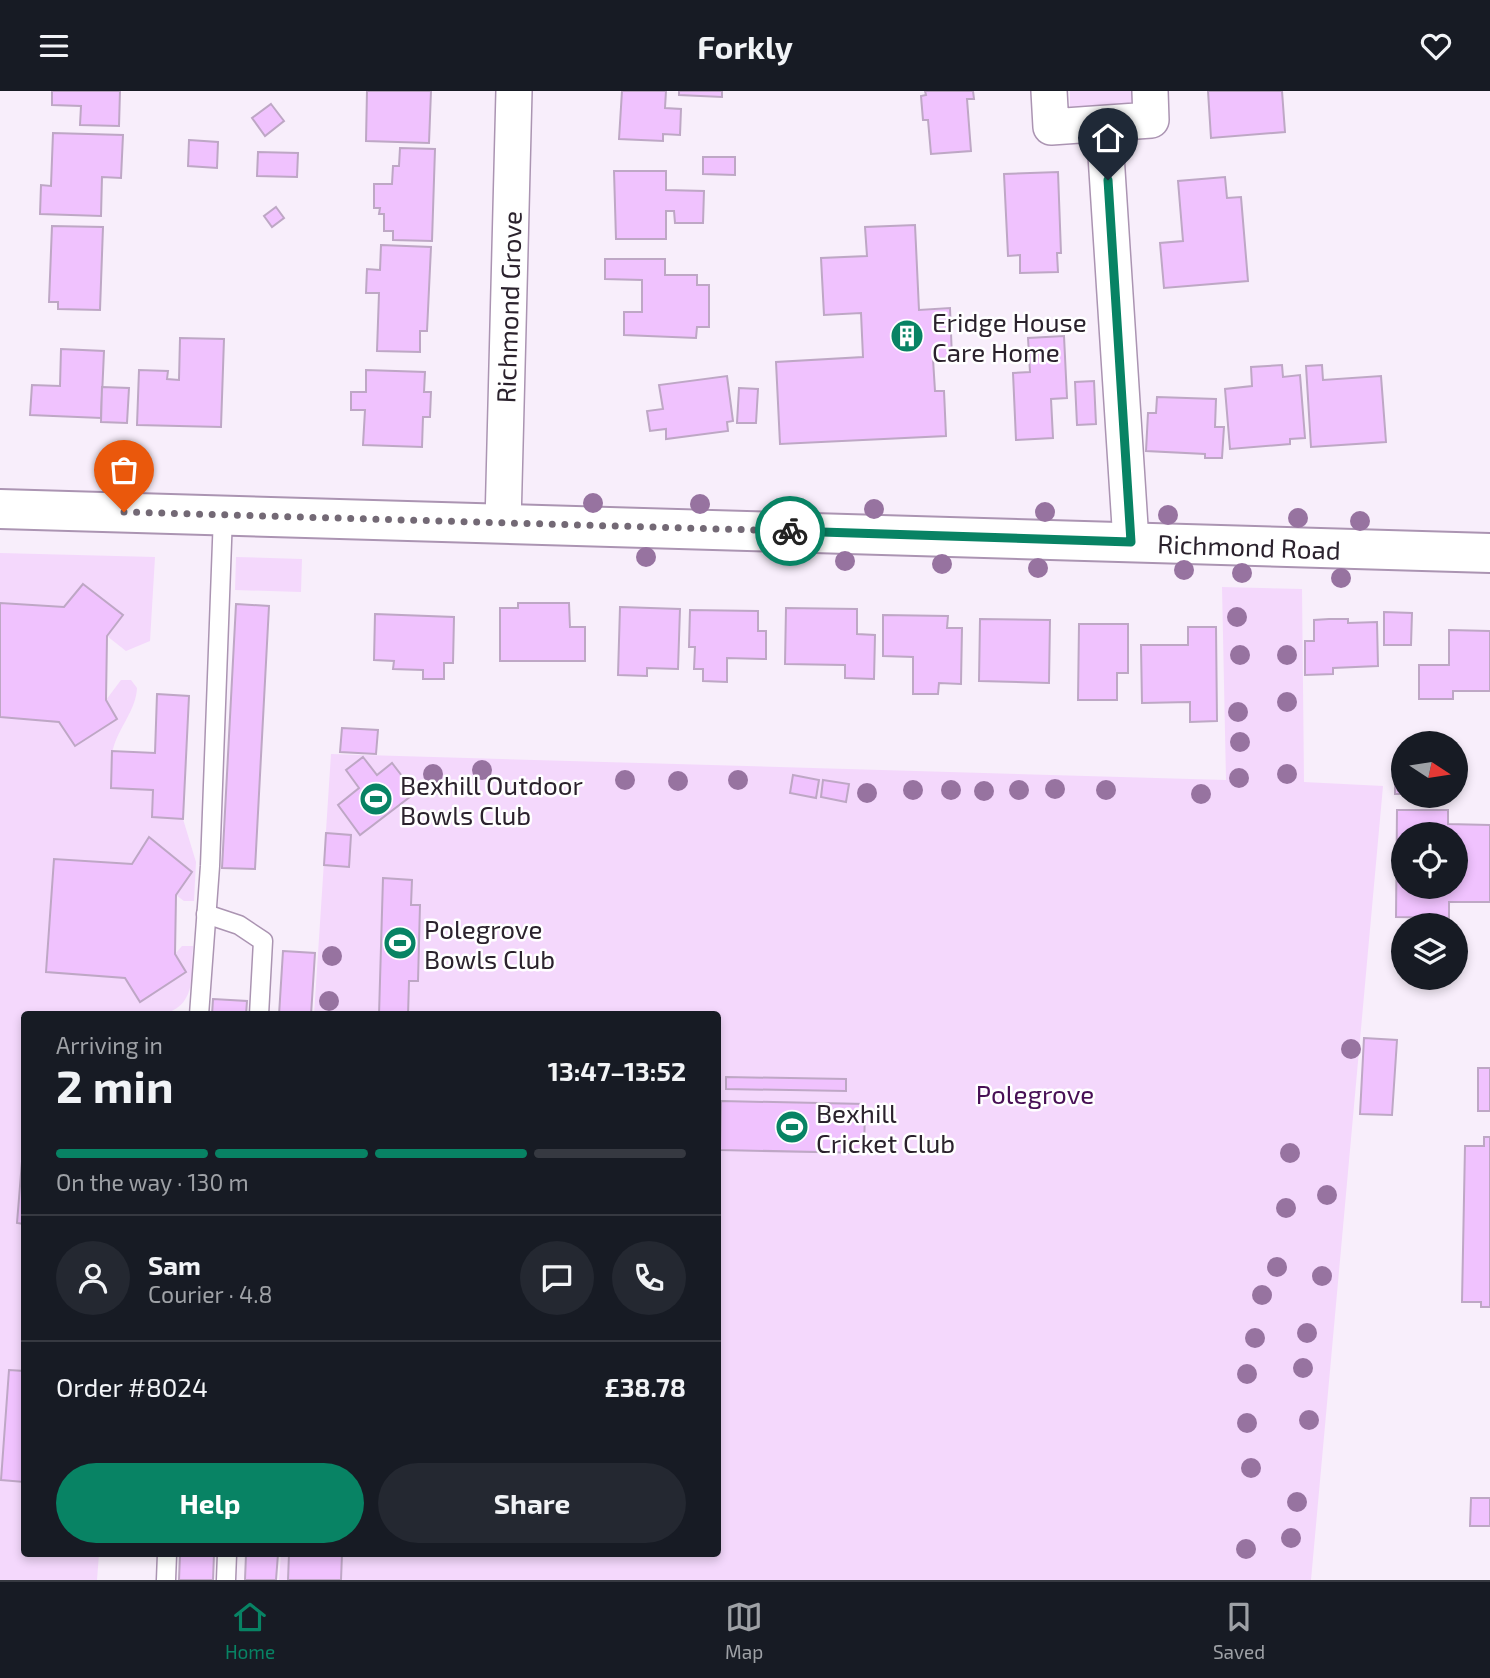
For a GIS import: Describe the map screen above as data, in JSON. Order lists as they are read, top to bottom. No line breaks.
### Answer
{"streets":{"main road":["Richmond Road"],"street":["Richmond Grove"]},"crossings":[["Richmond Grove","Richmond Road"]],"parks":["Polegrove"],"places":{"building":["Eridge House Care Home"],"sports":["Bexhill Outdoor Bowls Club","Polegrove Bowls Club","Bexhill Cricket Club"]},"north":"right","page":{"header":"Forkly","heading":["2 min","Arriving in","13:47–13:52"],"panel":["Sam","Courier · 4.8","Order #8024","£38.78"],"bar":"On the way · 130 m","buttons":["Help","Share"],"tabs":["Home","Map","Saved"]}}
